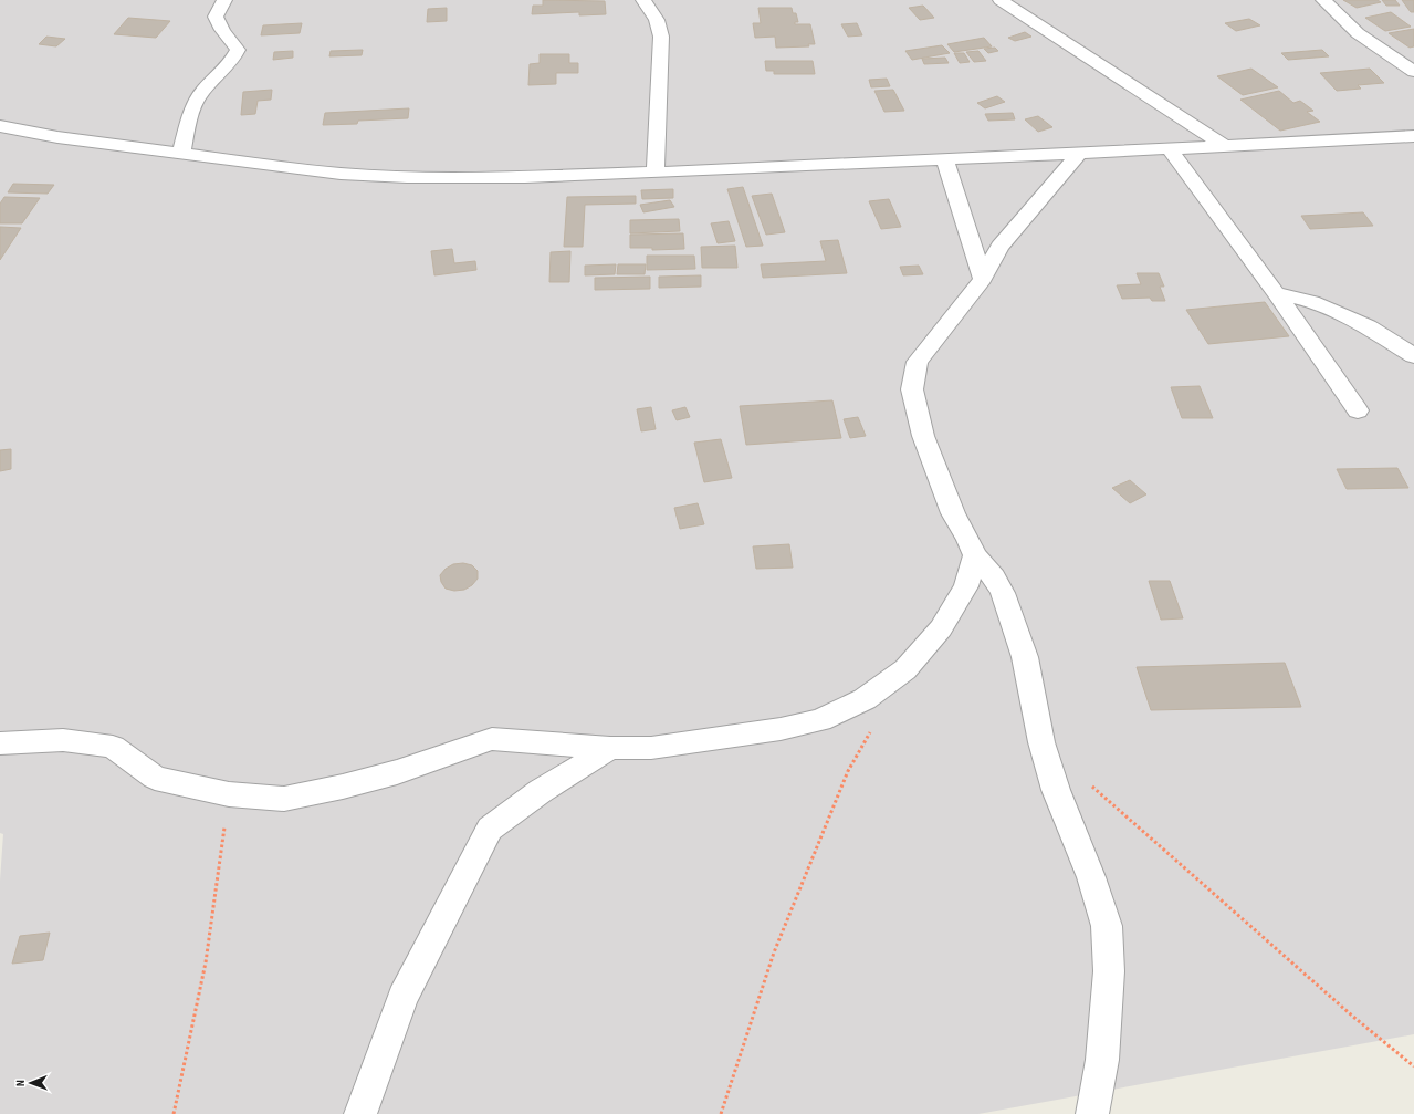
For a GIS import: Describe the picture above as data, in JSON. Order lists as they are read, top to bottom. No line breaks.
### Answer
{"north":"left"}
